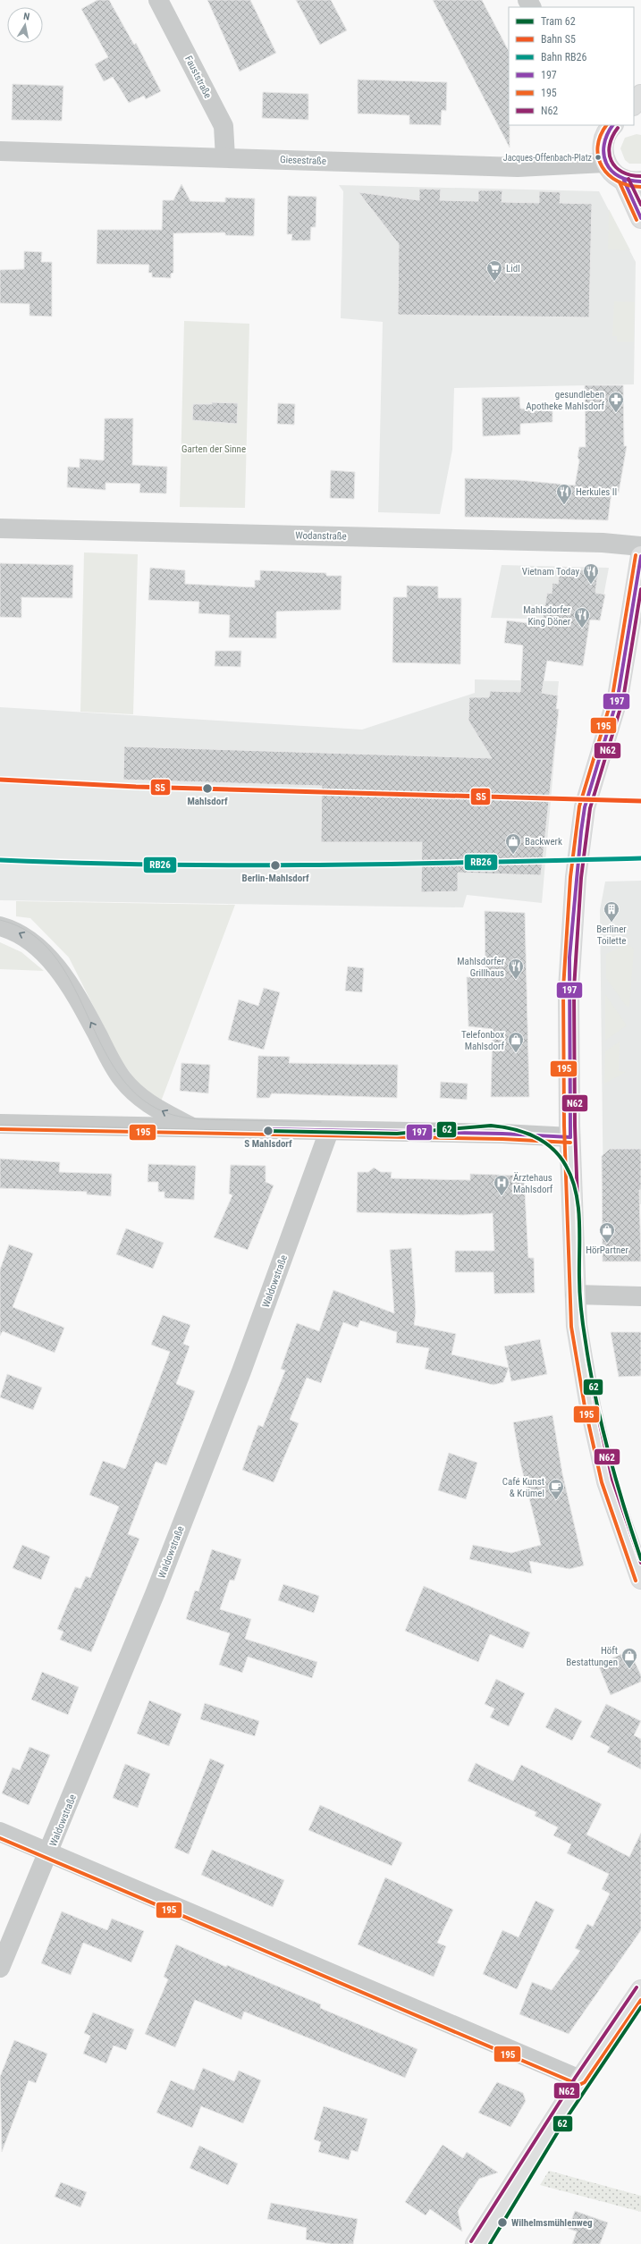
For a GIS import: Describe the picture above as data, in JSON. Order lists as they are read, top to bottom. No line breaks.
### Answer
{"streets":{"street":["Fauststraße","Giesestraße","Wodanstraße","Waldowstraße"]},"crossings":[["Fauststraße","Giesestraße"]],"parks":["Garten der Sinne"],"places":{"other":["Jacques-Offenbach-Platz","Mahlsdorf","Berlin-Mahlsdorf","S Mahlsdorf","Wilhelmsmühlenweg"],"supermarket":["Lidl"],"pharmacy":["gesundleben Apotheke Mahlsdorf"],"restaurant":["Herkules II","Vietnam Today","Mahlsdorfer King Döner","Mahlsdorfer Grillhaus"],"shop":["Backwerk","Telefonbox Mahlsdorf","HörPartner","Höft Bestattungen"],"building":["Berliner Toilette"],"hospital":["Ärztehaus Mahlsdorf"],"cafe":["Café Kunst & Krümel"]},"lines":["transit line 197","transit line 195","transit line N62","rail line S5","rail line RB26","tram line 62"],"legend":["Tram 62","Bahn S5","Bahn RB26","197","195","N62"],"north":"top"}
